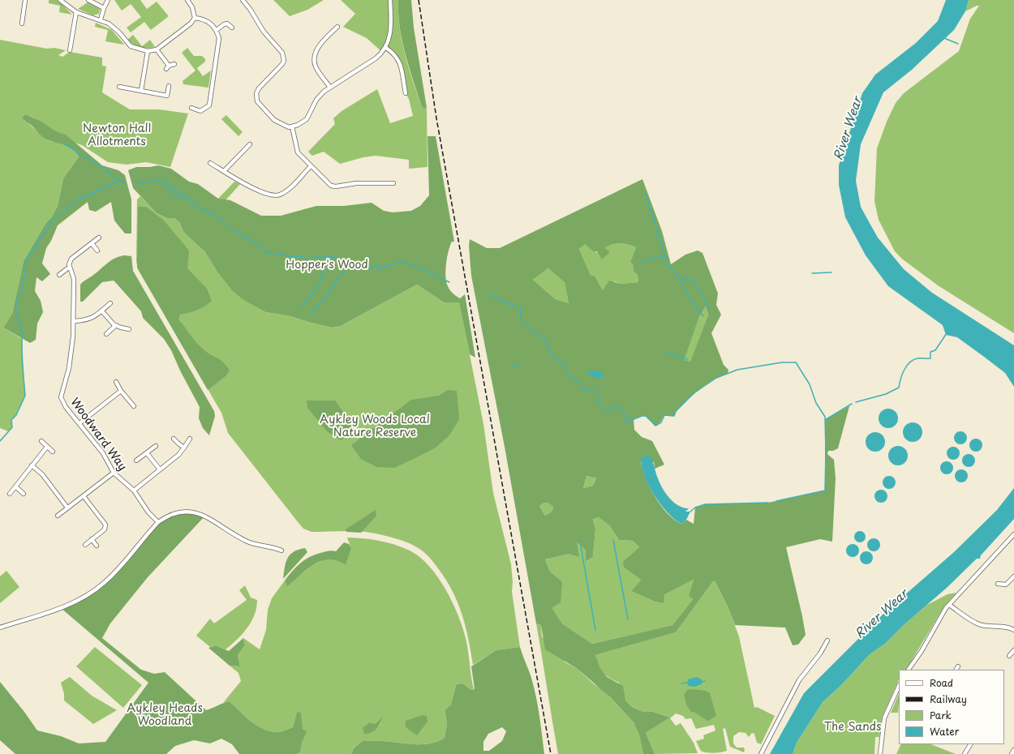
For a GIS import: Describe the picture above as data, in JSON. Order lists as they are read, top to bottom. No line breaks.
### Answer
{"streets":{"street":["Woodward Way"]},"water":["River Wear"],"parks":["Newton Hall Allotments","Hopper's Wood","Aykley Woods Local Nature Reserve","Aykley Heads Woodland","The Sands"],"legend":["Road","Railway","Park","Water"]}
